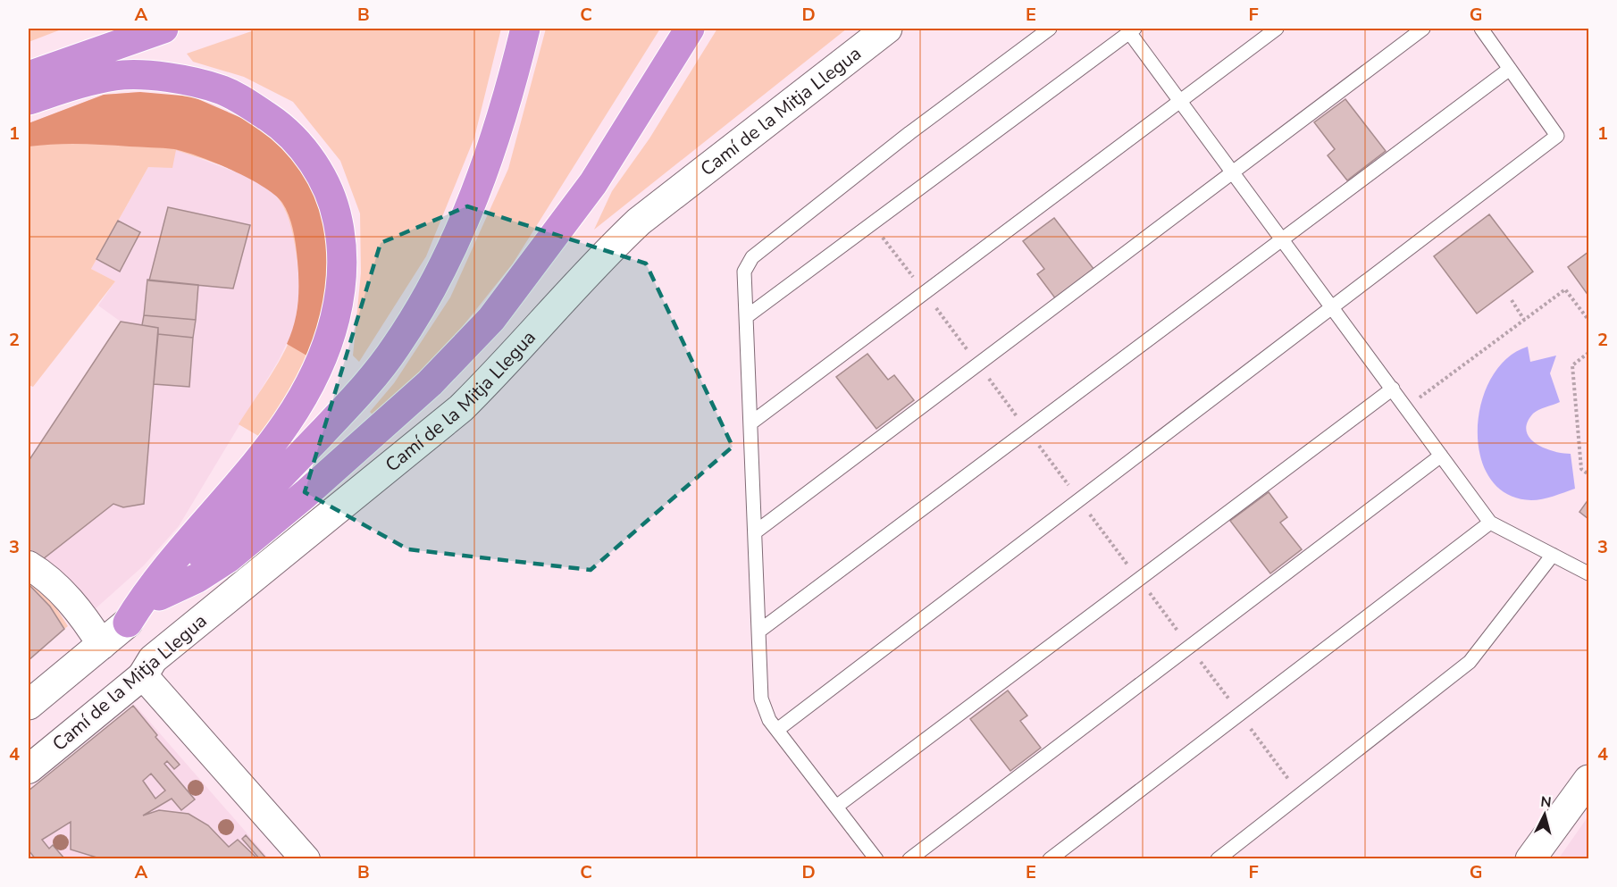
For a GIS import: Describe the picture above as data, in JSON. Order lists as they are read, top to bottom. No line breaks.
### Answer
{"streets":{"street":["Camí de la Mitja Llegua"]},"north":"top","grid":{"columns":["A","B","C","D","E","F","G"],"rows":["1","2","3","4"]}}
